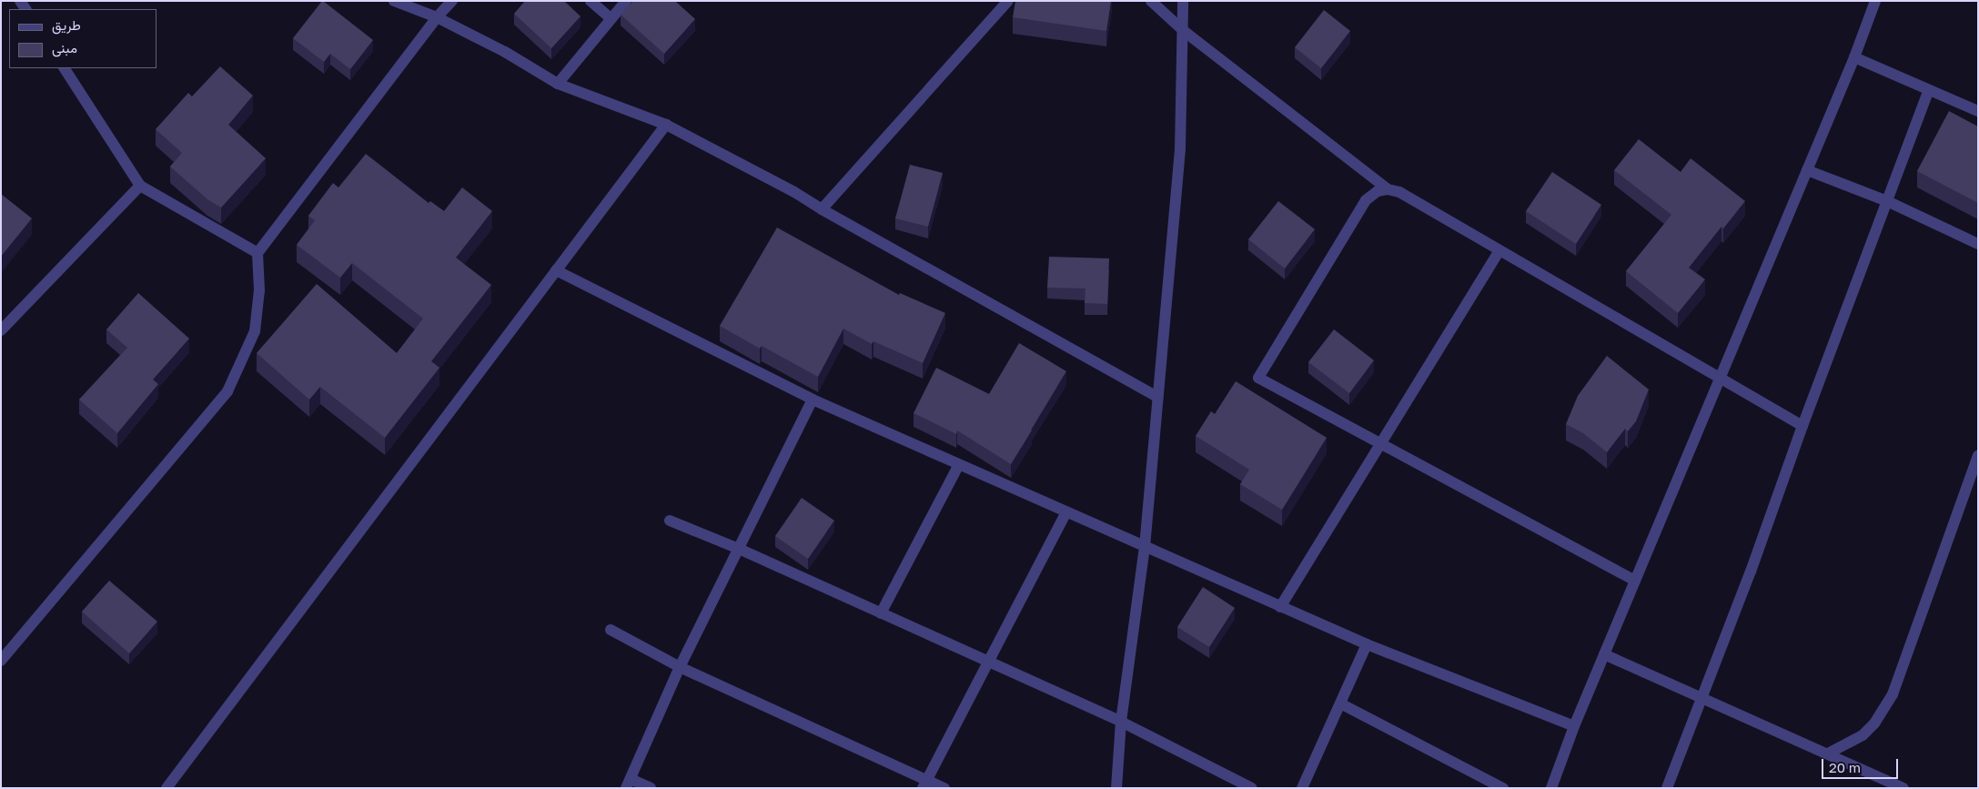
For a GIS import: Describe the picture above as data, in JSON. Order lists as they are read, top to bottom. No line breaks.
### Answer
{"legend":["طريق","مبنى"],"scale_bar":"20 m"}
